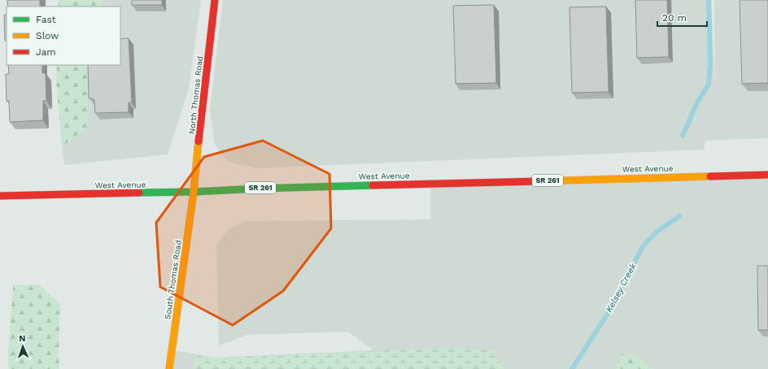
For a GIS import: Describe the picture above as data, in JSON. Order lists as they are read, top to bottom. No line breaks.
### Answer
{"streets":{"main road":["North Thomas Road","West Avenue","SR 261","South Thomas Road"]},"crossings":[["North Thomas Road","West Avenue"],["North Thomas Road","South Thomas Road"],["West Avenue","South Thomas Road"]],"water":["Kelsey Creek"],"legend":["Fast","Slow","Jam"],"scale_bar":"20 m","north":"top"}
